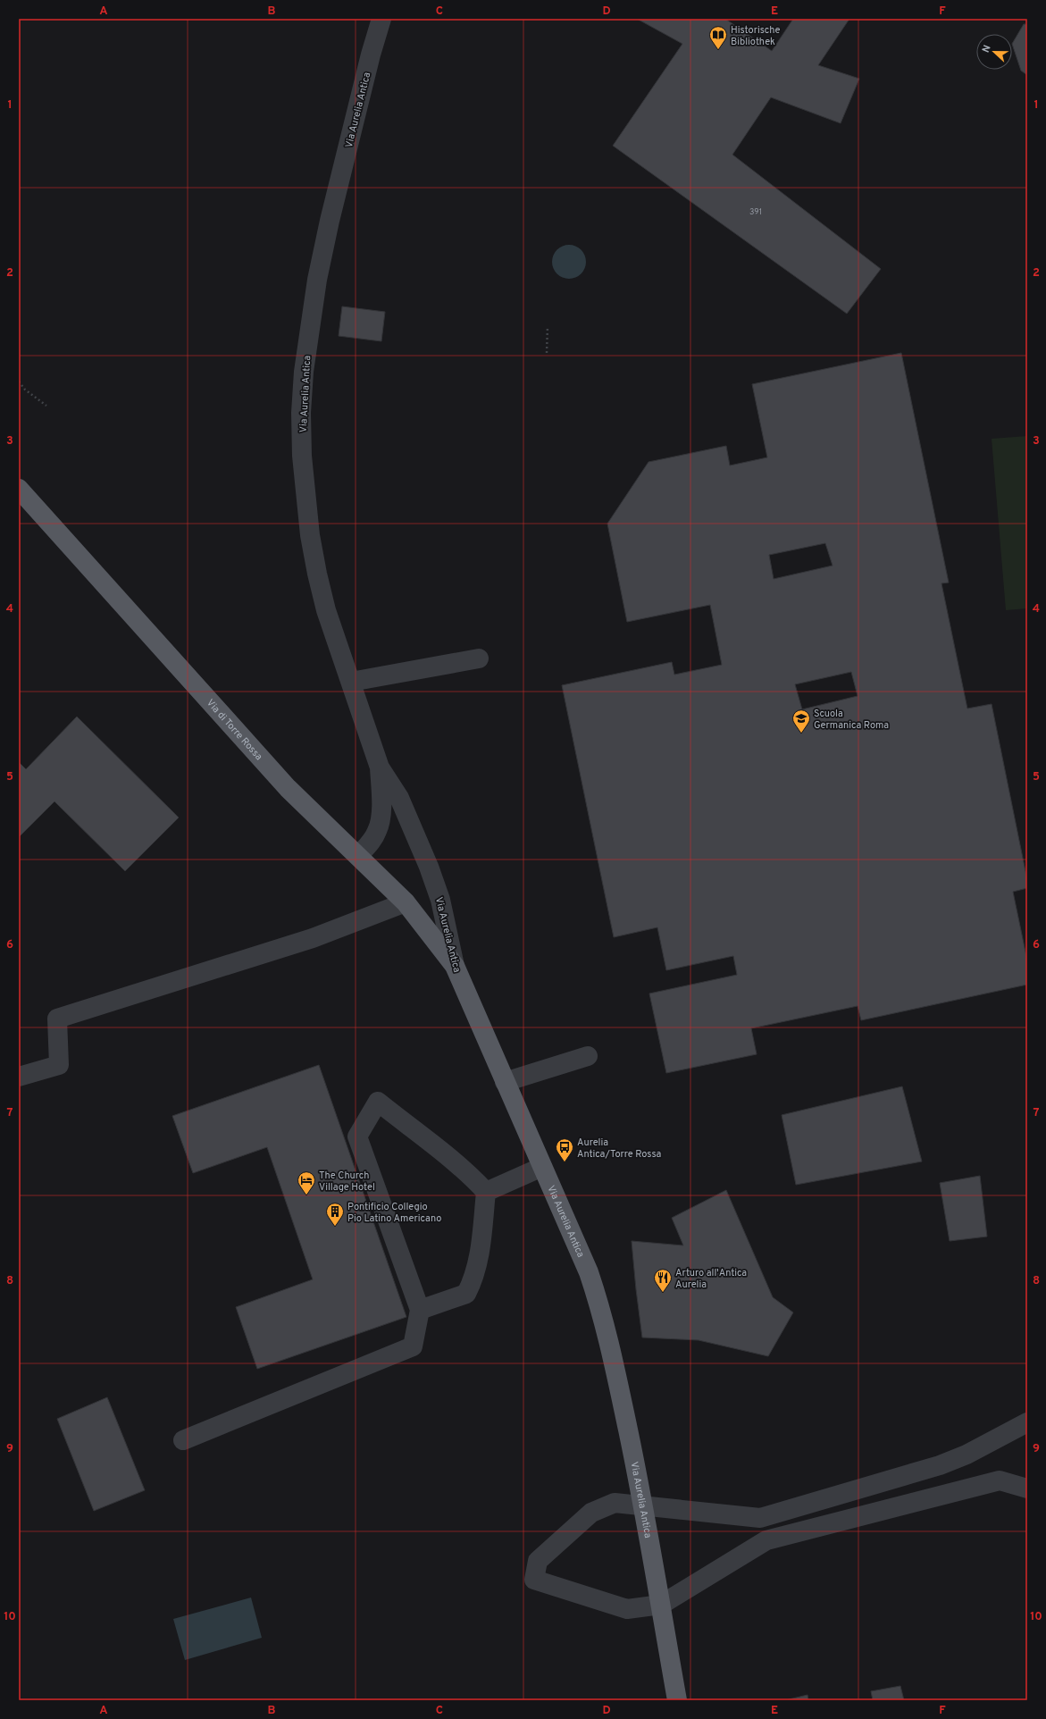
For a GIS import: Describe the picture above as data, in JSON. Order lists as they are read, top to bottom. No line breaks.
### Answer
{"streets":{"main road":["Via Aurelia Antica","Via di Torre Rossa"]},"crossings":[["Via Aurelia Antica","Via di Torre Rossa"]],"places":{"library":["Historische Bibliothek"],"school or university":["Scuola Germanica Roma"],"bus stop":["Aurelia Antica/Torre Rossa"],"hotel":["The Church Village Hotel"],"building":["Pontificio Collegio Pio Latino Americano"],"restaurant":["Arturo all'Antica Aurelia"]},"house_numbers":["391"],"north":"left","grid":{"columns":["A","B","C","D","E","F"],"rows":["1","2","3","4","5","6","7","8","9","10"]}}
